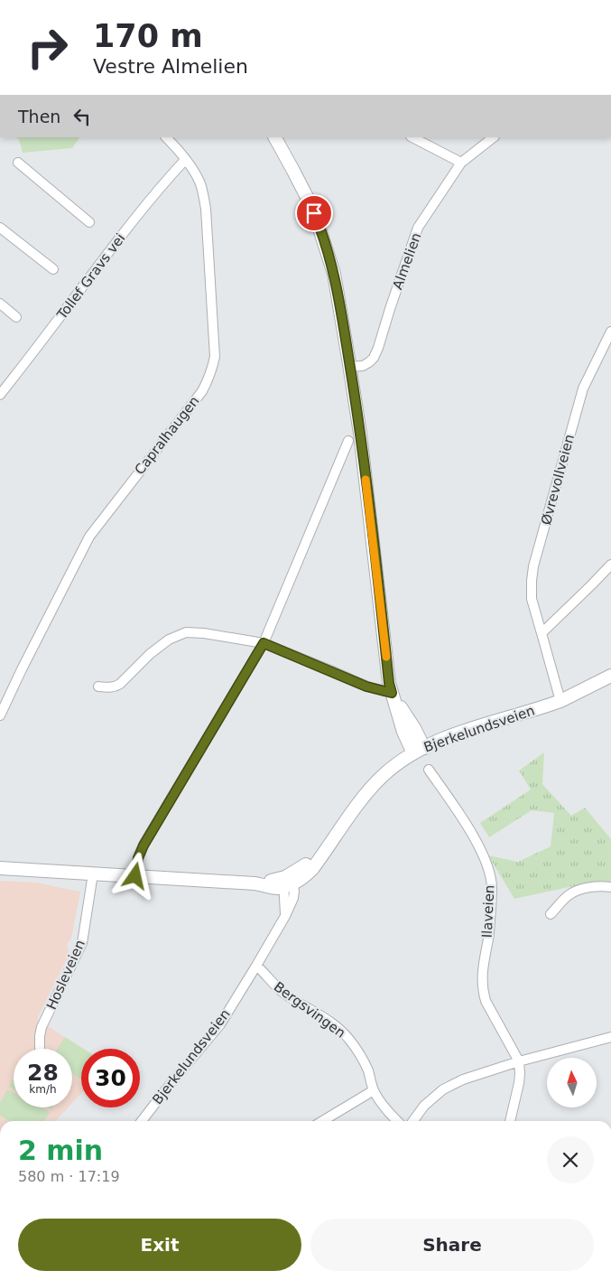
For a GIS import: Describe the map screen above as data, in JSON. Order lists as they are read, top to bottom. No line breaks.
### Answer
{"streets":{"main road":["Bjerkelundsveien"],"street":["Almelien","Tollef Gravs vei","Capralhaugen","Øvrevollveien","Ilaveien","Hosleveien","Bergsvingen"]},"crossings":[["Tollef Gravs vei","Capralhaugen"],["Øvrevollveien","Bjerkelundsveien"],["Bjerkelundsveien","Bergsvingen"]],"north":"top","page":{"turn":["170 m","Vestre Almelien"],"then":"Then","speed":"28 km/h","limit":"30","heading":["2 min","580 m · 17:19"],"buttons":["Exit","Share"]}}
